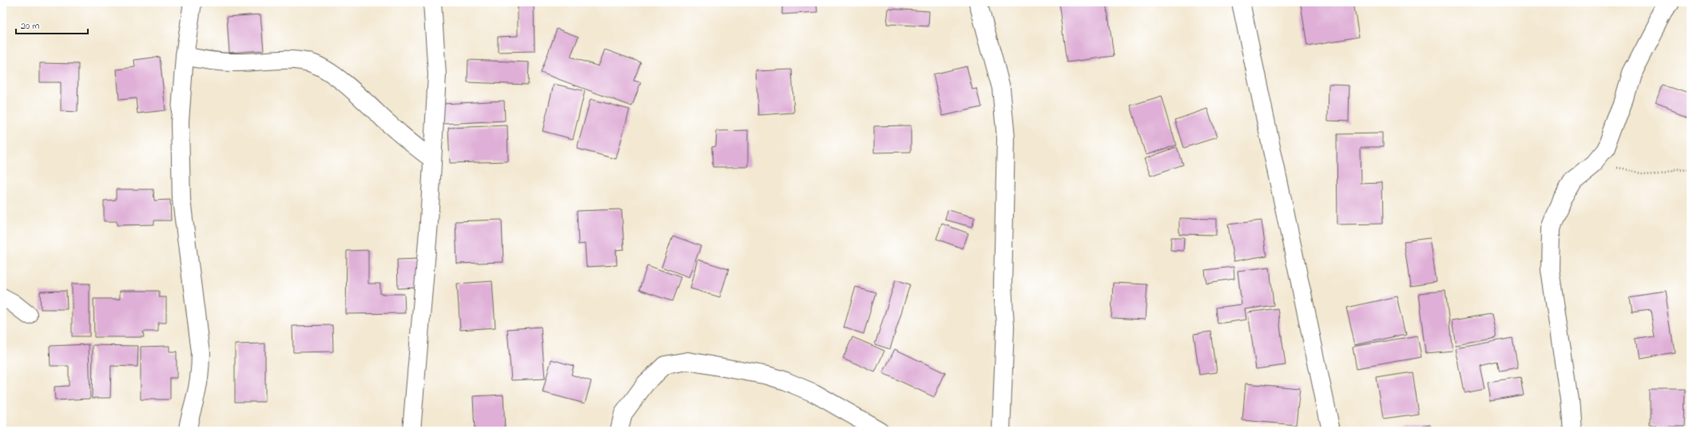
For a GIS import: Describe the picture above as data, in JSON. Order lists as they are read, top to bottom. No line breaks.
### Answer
{"scale_bar":"20 m"}
